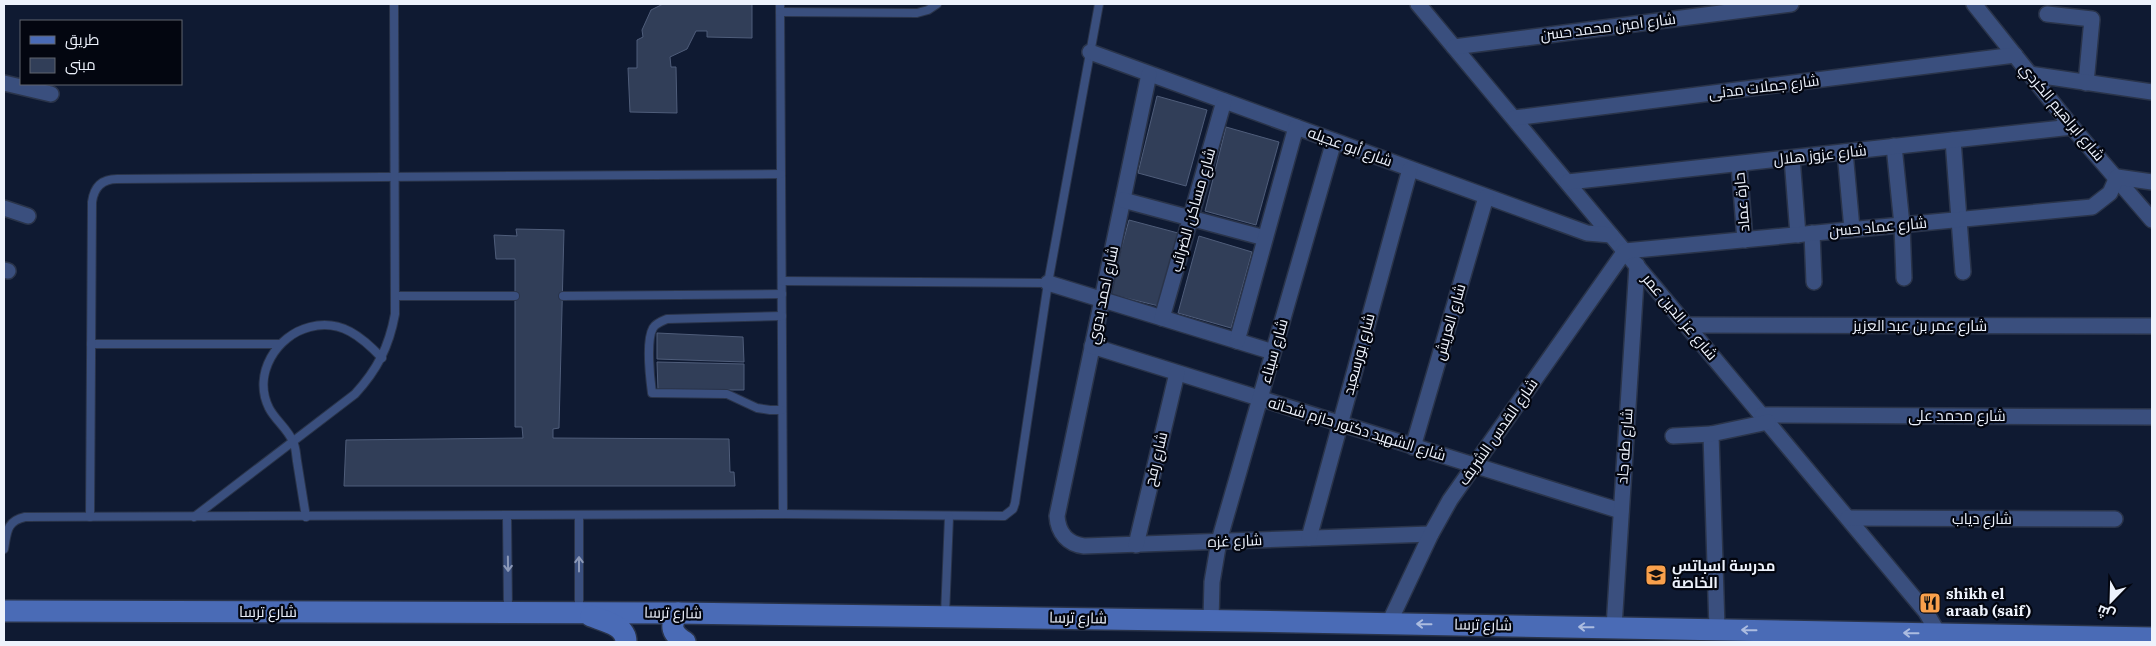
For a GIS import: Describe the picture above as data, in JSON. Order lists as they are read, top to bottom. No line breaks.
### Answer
{"streets":{"main road":["شارع ترسا"],"street":["شارع امين محمد حسن","شارع جملات مدنى","شارع ابراهيم الكردي","شارع أبو عجيله","شارع عزوز هلال","حارة عماد","شارع مساكن الضرائب","شارع عماد حسن","شارع احمد بدوي","شارع عز الدين عمر","شارع العريش","شارع عمر بن عبد العزيز","شارع سيناء","شارع بورسعيد","شارع محمد على","شارع الشهيد دكتور حازم شحاته","شارع القدس الشريف","شارع طه جاد","شارع رفح","شارع دياب","شارع غزه"]},"crossings":[["شارع امين محمد حسن","شارع عز الدين عمر"],["شارع جملات مدنى","شارع ابراهيم الكردي"],["شارع جملات مدنى","شارع عز الدين عمر"],["شارع ابراهيم الكردي","شارع عزوز هلال"],["شارع ابراهيم الكردي","شارع عماد حسن"],["شارع أبو عجيله","شارع مساكن الضرائب"],["شارع أبو عجيله","شارع احمد بدوي"],["شارع أبو عجيله","شارع عز الدين عمر"],["شارع أبو عجيله","شارع العريش"],["شارع أبو عجيله","شارع سيناء"],["شارع أبو عجيله","شارع بورسعيد"],["شارع عزوز هلال","حارة عماد"],["شارع عزوز هلال","شارع عز الدين عمر"],["حارة عماد","شارع عماد حسن"],["شارع عماد حسن","شارع عز الدين عمر"],["شارع عماد حسن","شارع القدس الشريف"],["شارع احمد بدوي","شارع الشهيد دكتور حازم شحاته"],["شارع احمد بدوي","شارع غزه"],["شارع عز الدين عمر","شارع عمر بن عبد العزيز"],["شارع عز الدين عمر","شارع محمد على"],["شارع عز الدين عمر","شارع القدس الشريف"],["شارع عز الدين عمر","شارع طه جاد"],["شارع عز الدين عمر","شارع دياب"],["شارع عز الدين عمر","شارع ترسا"],["شارع العريش","شارع الشهيد دكتور حازم شحاته"],["شارع سيناء","شارع الشهيد دكتور حازم شحاته"],["شارع سيناء","شارع غزه"],["شارع سيناء","شارع ترسا"],["شارع بورسعيد","شارع الشهيد دكتور حازم شحاته"],["شارع بورسعيد","شارع غزه"],["شارع الشهيد دكتور حازم شحاته","شارع القدس الشريف"],["شارع الشهيد دكتور حازم شحاته","شارع طه جاد"],["شارع الشهيد دكتور حازم شحاته","شارع رفح"],["شارع القدس الشريف","شارع غزه"],["شارع القدس الشريف","شارع ترسا"],["شارع طه جاد","شارع ترسا"],["شارع رفح","شارع غزه"]],"places":{"school or university":["مدرسة اسباتس الخاصة"],"restaurant":["shikh el araab (saif)"]},"legend":["طريق","مبنى"],"north":"bottom left"}
